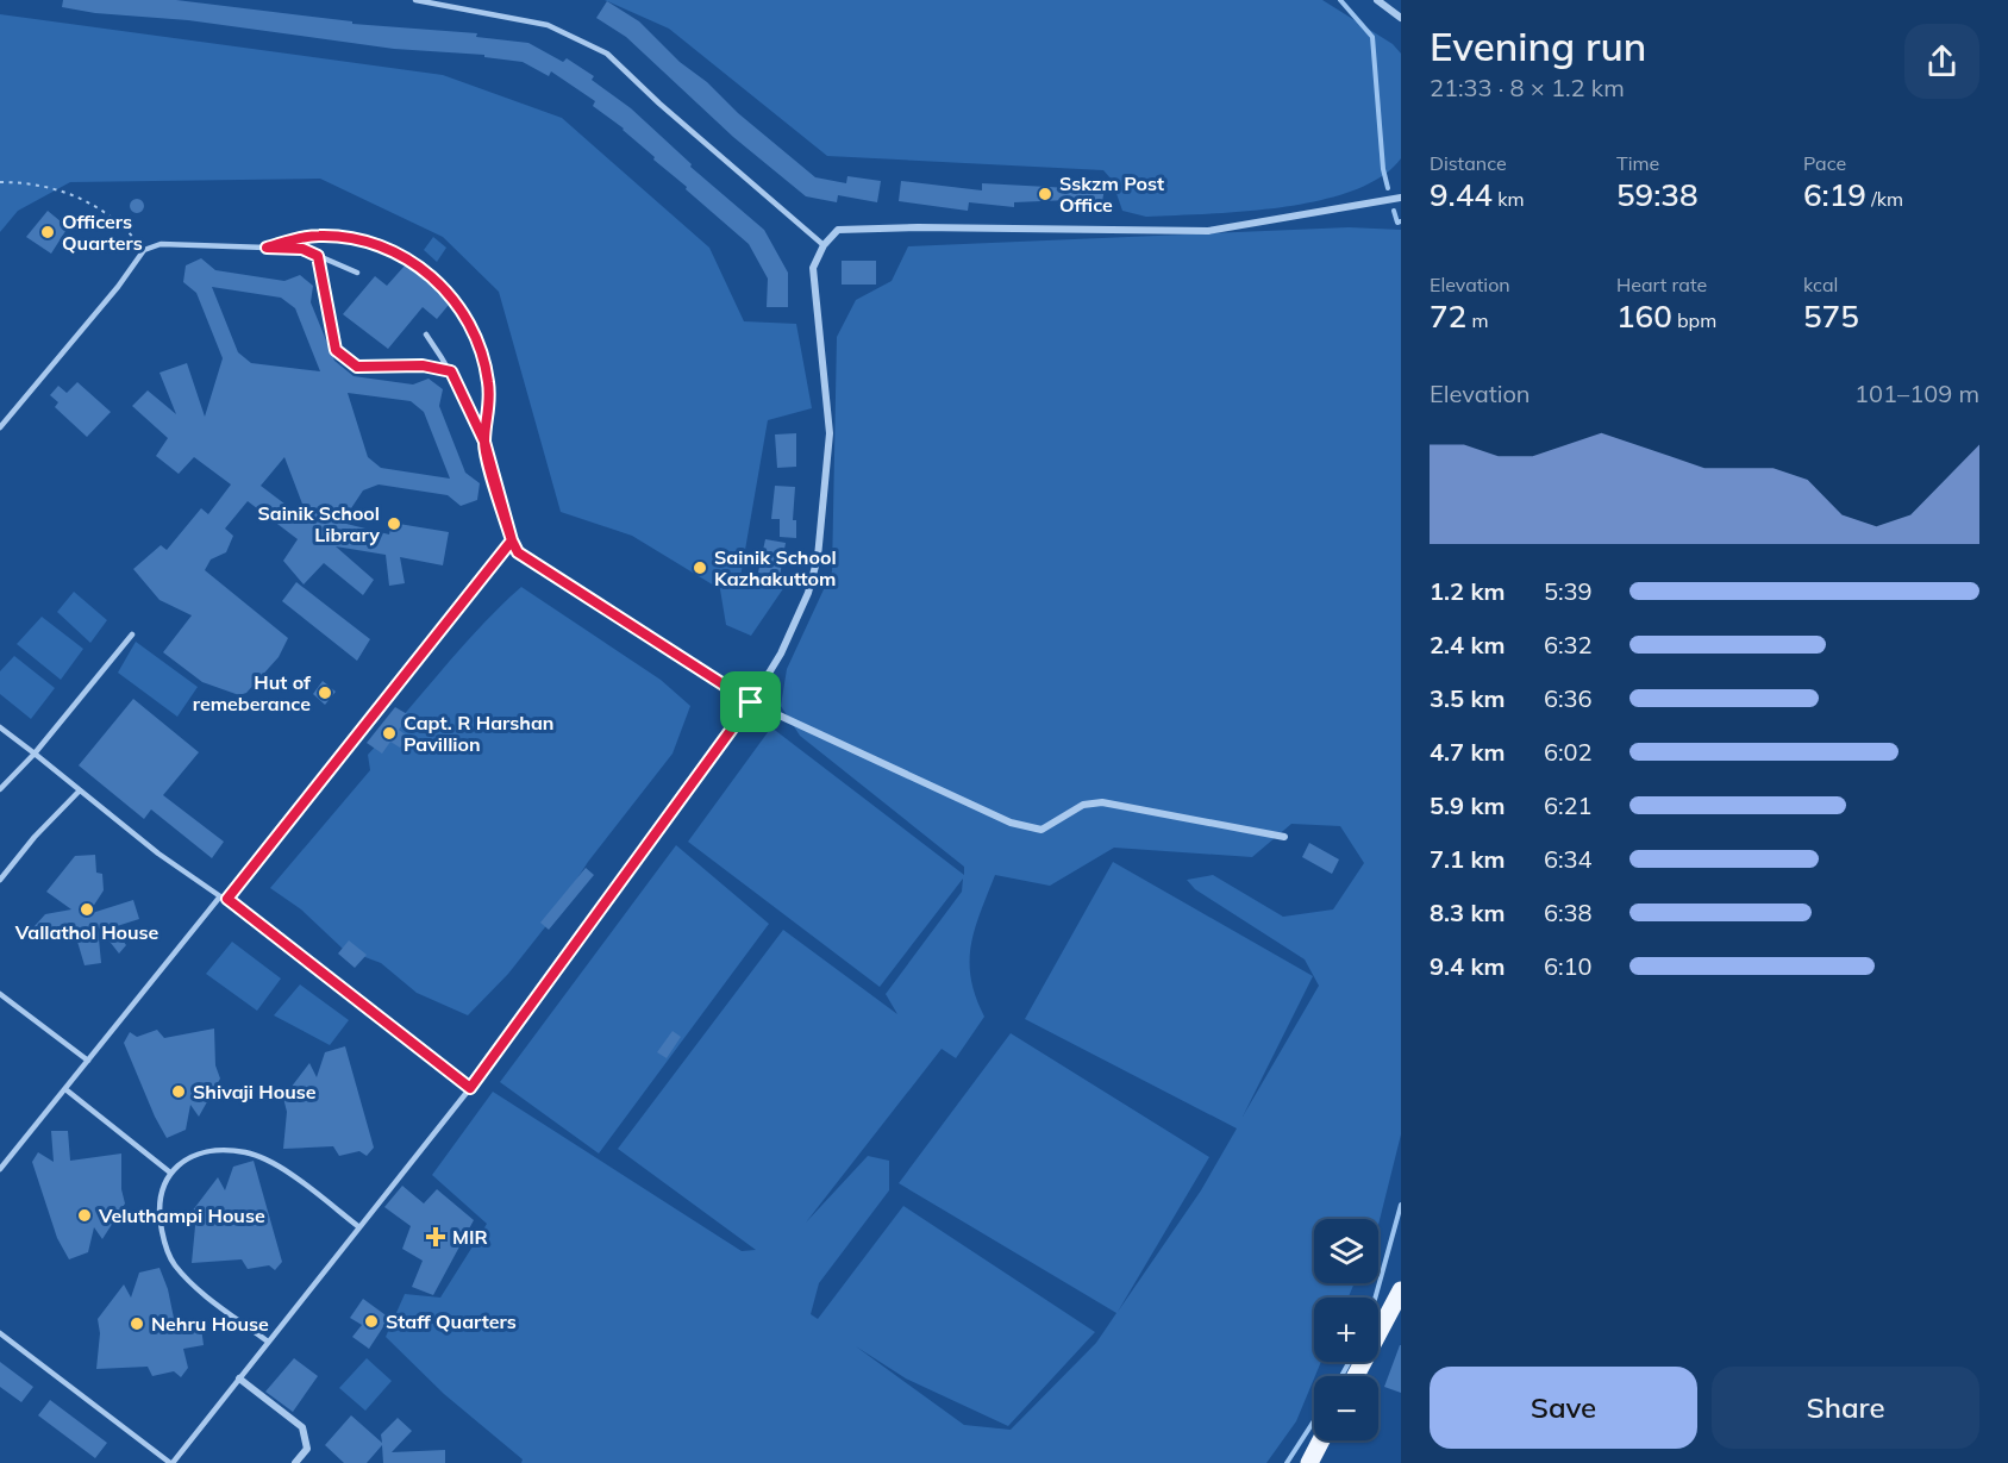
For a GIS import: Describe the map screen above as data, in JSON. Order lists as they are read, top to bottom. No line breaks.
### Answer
{"places":{"other":["Sskzm Post Office","Officers Quarters","Sainik School Library","Sainik School Kazhakuttom","Hut of remeberance","Capt. R Harshan Pavillion","Vallathol House","Shivaji House","Veluthampi House","Staff Quarters","Nehru House"],"health":["MIR"]},"page":{"heading":["Evening run","21:33 · 8 × 1.2 km"],"stats":[["Distance","9.44 km"],["Time","59:38"],["Pace","6:19 /km"],["Elevation","72 m"],["Heart rate","160 bpm"],["kcal","575"]],"chart":["Elevation","101–109 m"],"list":[{"name":"1.2 km","note":"5:39"},{"name":"2.4 km","note":"6:32"},{"name":"3.5 km","note":"6:36"},{"name":"4.7 km","note":"6:02"},{"name":"5.9 km","note":"6:21"},{"name":"7.1 km","note":"6:34"},{"name":"8.3 km","note":"6:38"},{"name":"9.4 km","note":"6:10"}],"map_buttons":["+","−"],"buttons":["Save","Share"]}}
